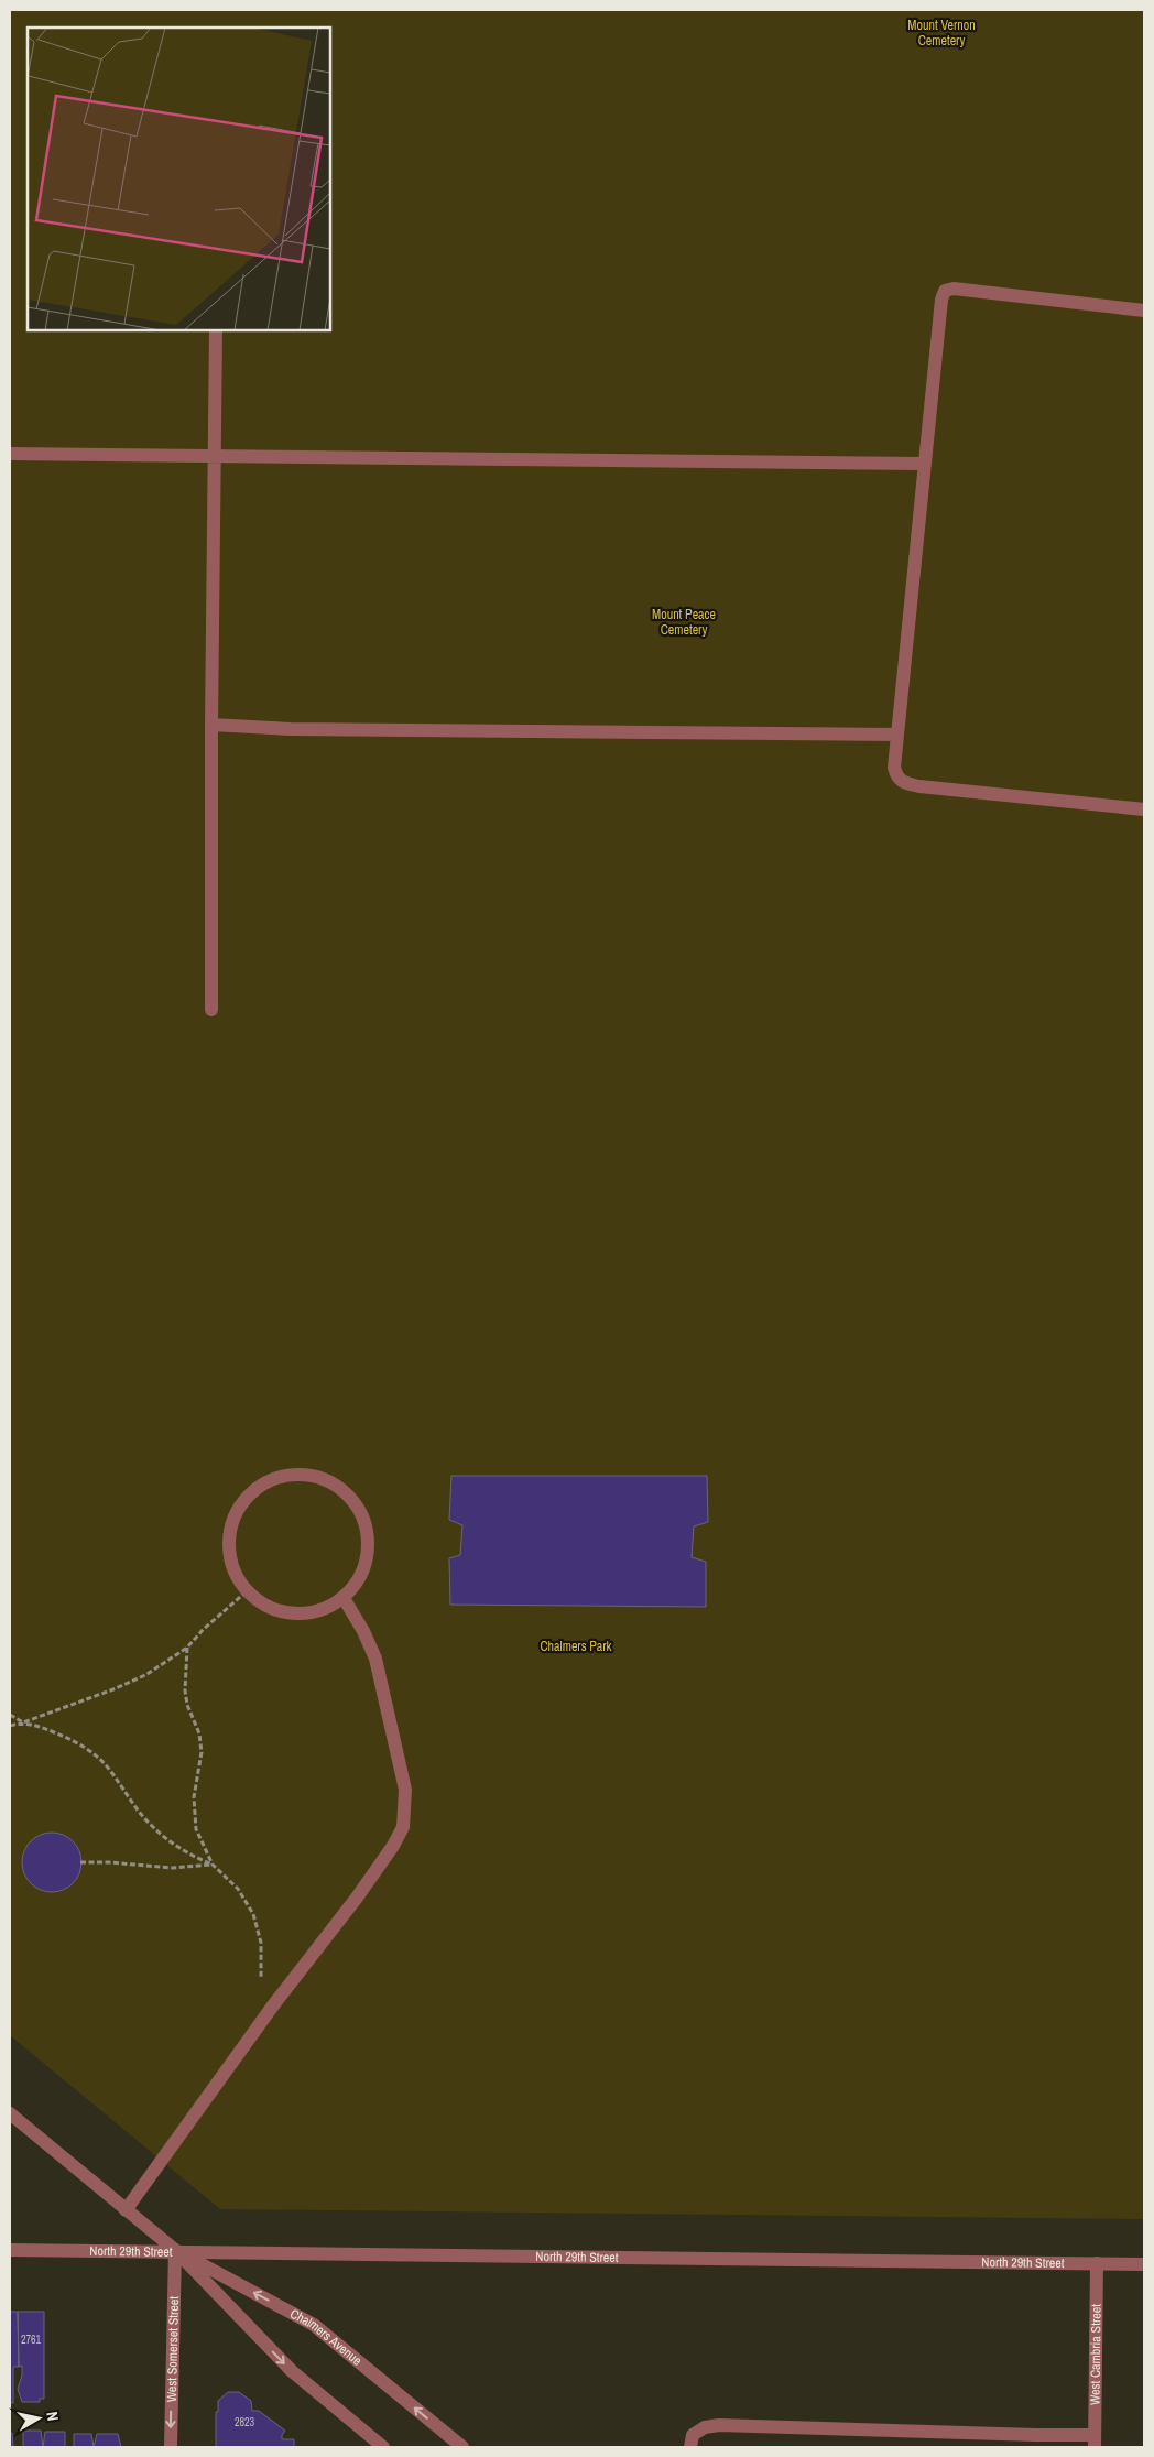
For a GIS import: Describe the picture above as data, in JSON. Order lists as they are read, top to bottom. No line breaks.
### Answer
{"streets":{"street":["North 29th Street","Chalmers Avenue","West Somerset Street","West Cambria Street"]},"crossings":[["North 29th Street","Chalmers Avenue"],["North 29th Street","West Somerset Street"],["North 29th Street","West Cambria Street"],["Chalmers Avenue","West Somerset Street"]],"one_way":["West Somerset Street"],"parks":["Mount Vernon Cemetery","Mount Peace Cemetery","Chalmers Park"],"house_numbers":["2761","2823"],"north":"right"}
